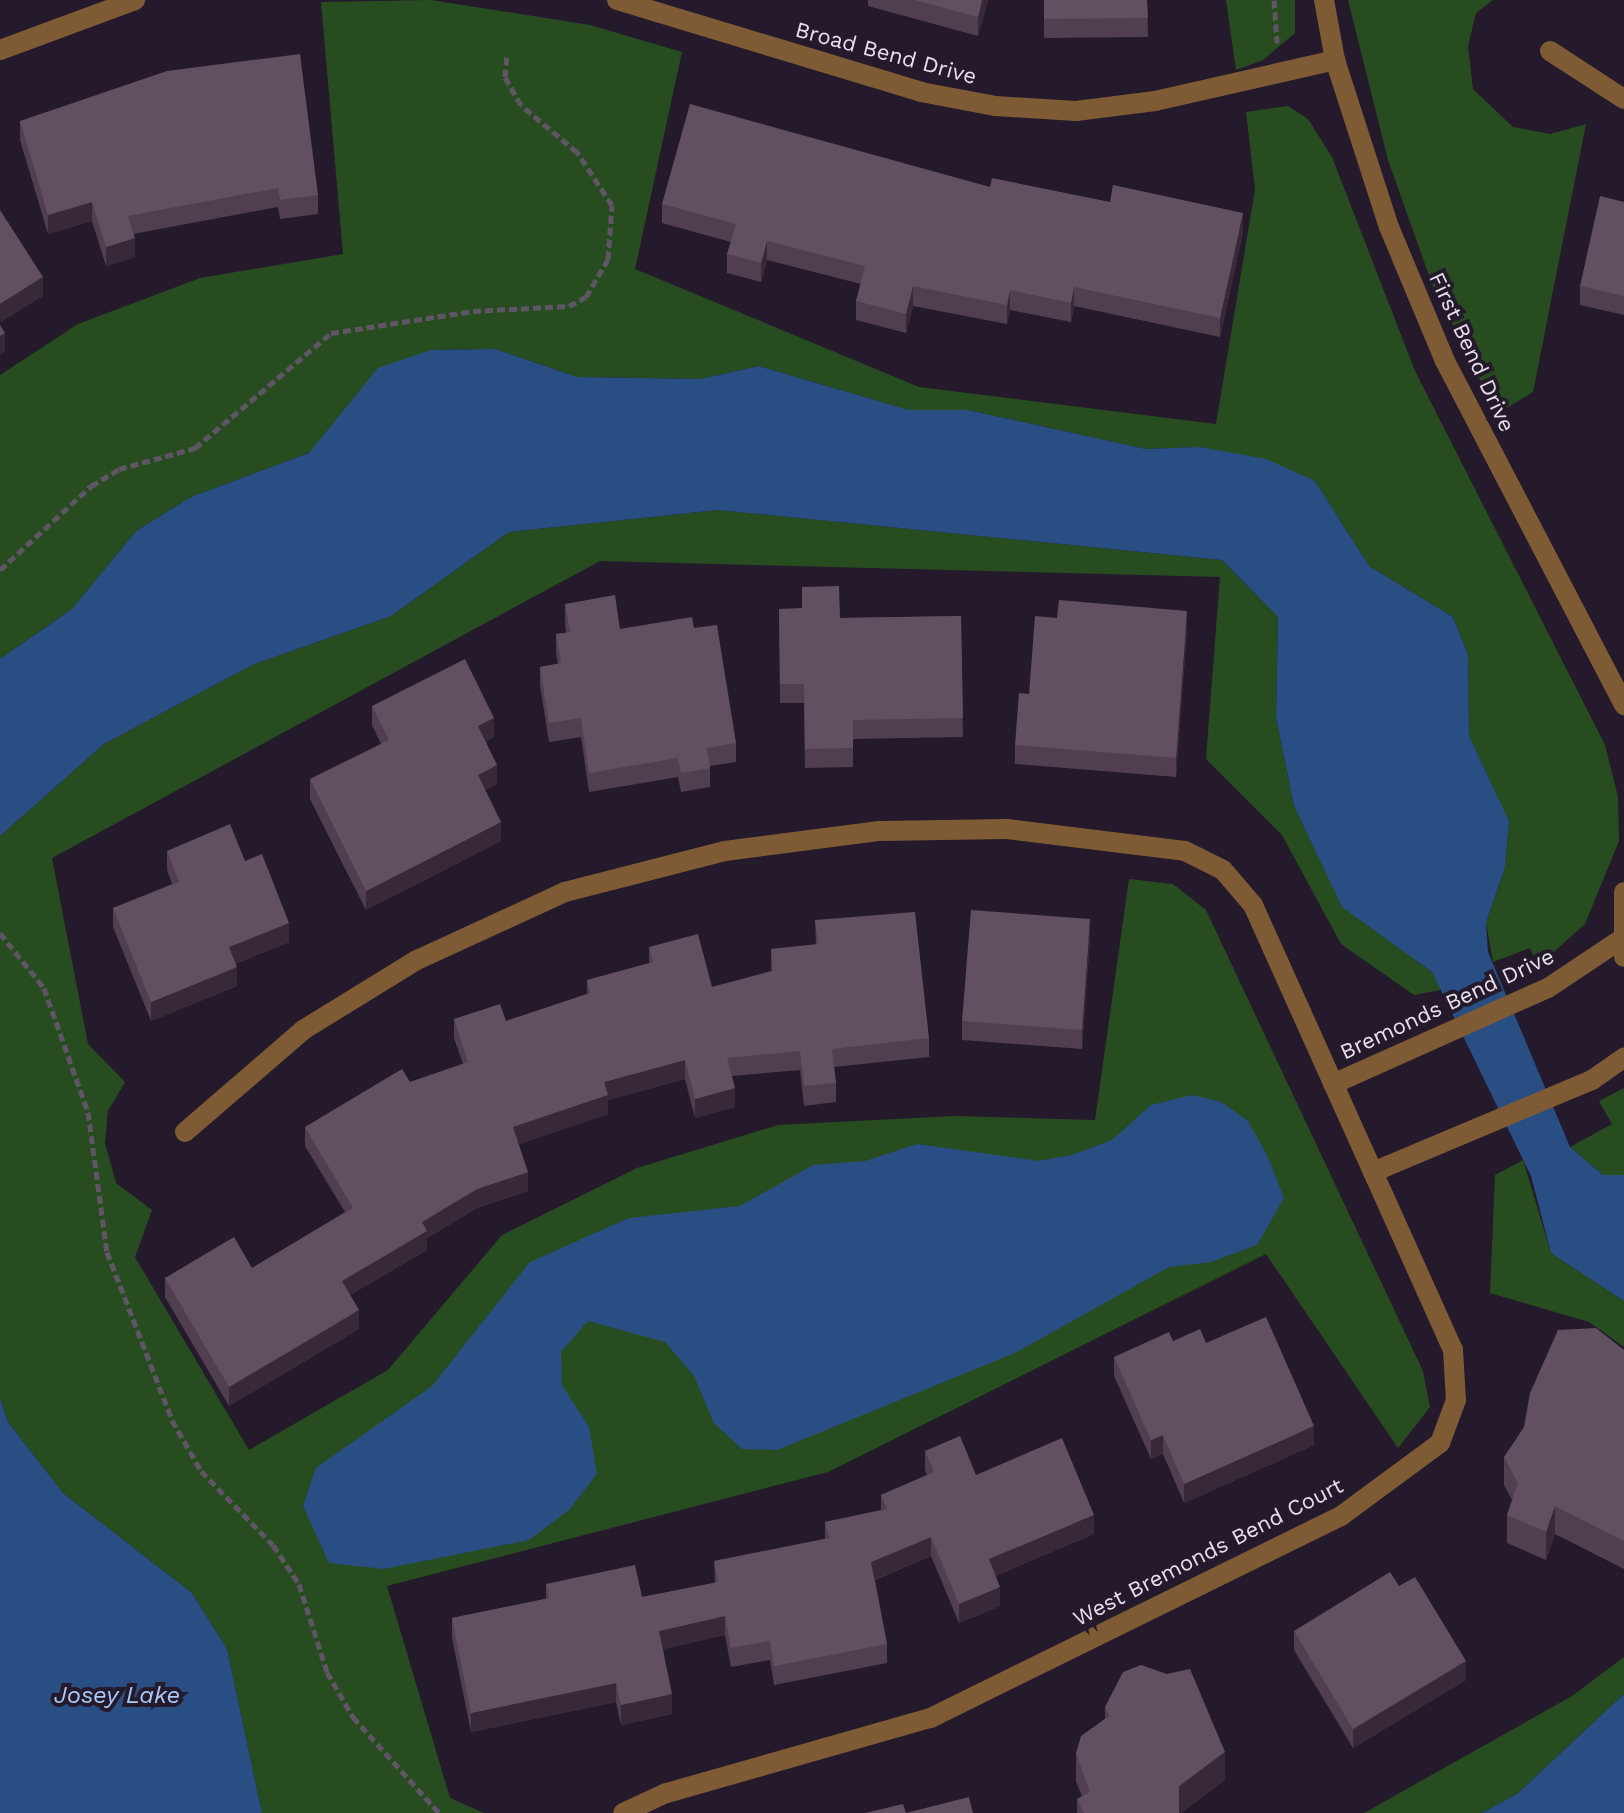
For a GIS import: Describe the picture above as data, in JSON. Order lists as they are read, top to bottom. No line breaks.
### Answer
{"streets":{"street":["Broad Bend Drive","First Bend Drive","Bremonds Bend Drive","West Bremonds Bend Court"]},"crossings":[["Broad Bend Drive","First Bend Drive"],["Bremonds Bend Drive","West Bremonds Bend Court"]],"water":["Josey Lake"]}
